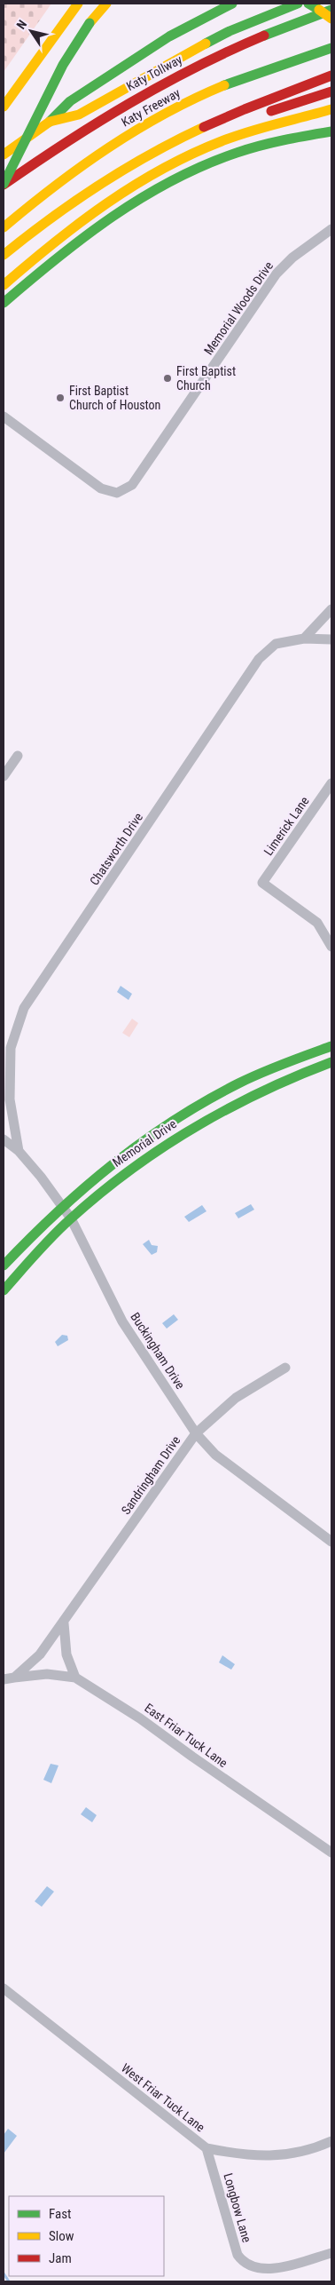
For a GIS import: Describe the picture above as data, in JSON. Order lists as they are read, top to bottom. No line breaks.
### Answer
{"streets":{"main road":["Katy Tollway","Katy Freeway","Memorial Drive"],"street":["Memorial Woods Drive","Limerick Lane","Chatsworth Drive","Buckingham Drive","Sandringham Drive","East Friar Tuck Lane","West Friar Tuck Lane","Longbow Lane"]},"crossings":[["Chatsworth Drive","Buckingham Drive"],["Memorial Drive","Buckingham Drive"],["Buckingham Drive","Sandringham Drive"],["Sandringham Drive","East Friar Tuck Lane"],["West Friar Tuck Lane","Longbow Lane"]],"places":["First Baptist Church","First Baptist Church of Houston"],"legend":["Fast","Slow","Jam"],"north":"top left"}
